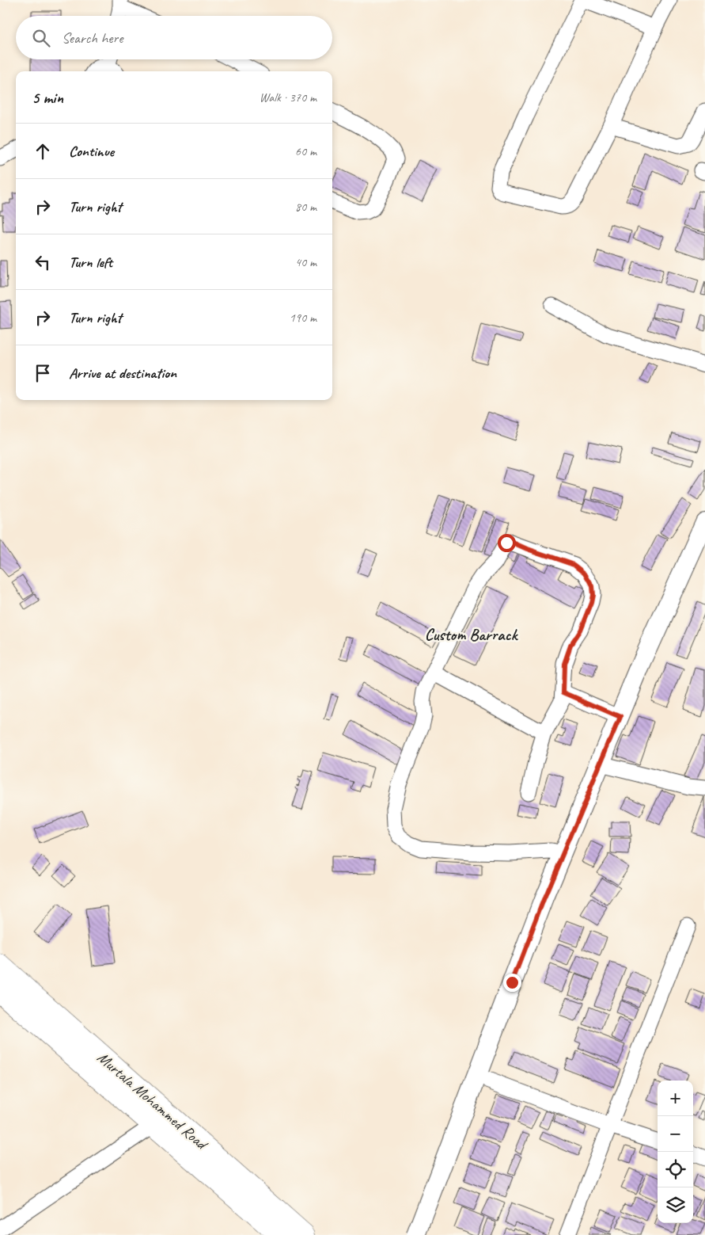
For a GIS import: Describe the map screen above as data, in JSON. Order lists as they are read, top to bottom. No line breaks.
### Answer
{"streets":{"highway":["Murtala Mohammed Road"]},"districts":["Custom Barrack"],"page":{"search":"Search here","heading":["5 min","Walk · 370 m"],"list":[["Continue","60 m"],["Turn right","80 m"],["Turn left","40 m"],["Turn right","190 m"],"Arrive at destination"],"map_buttons":["+","−"]}}
